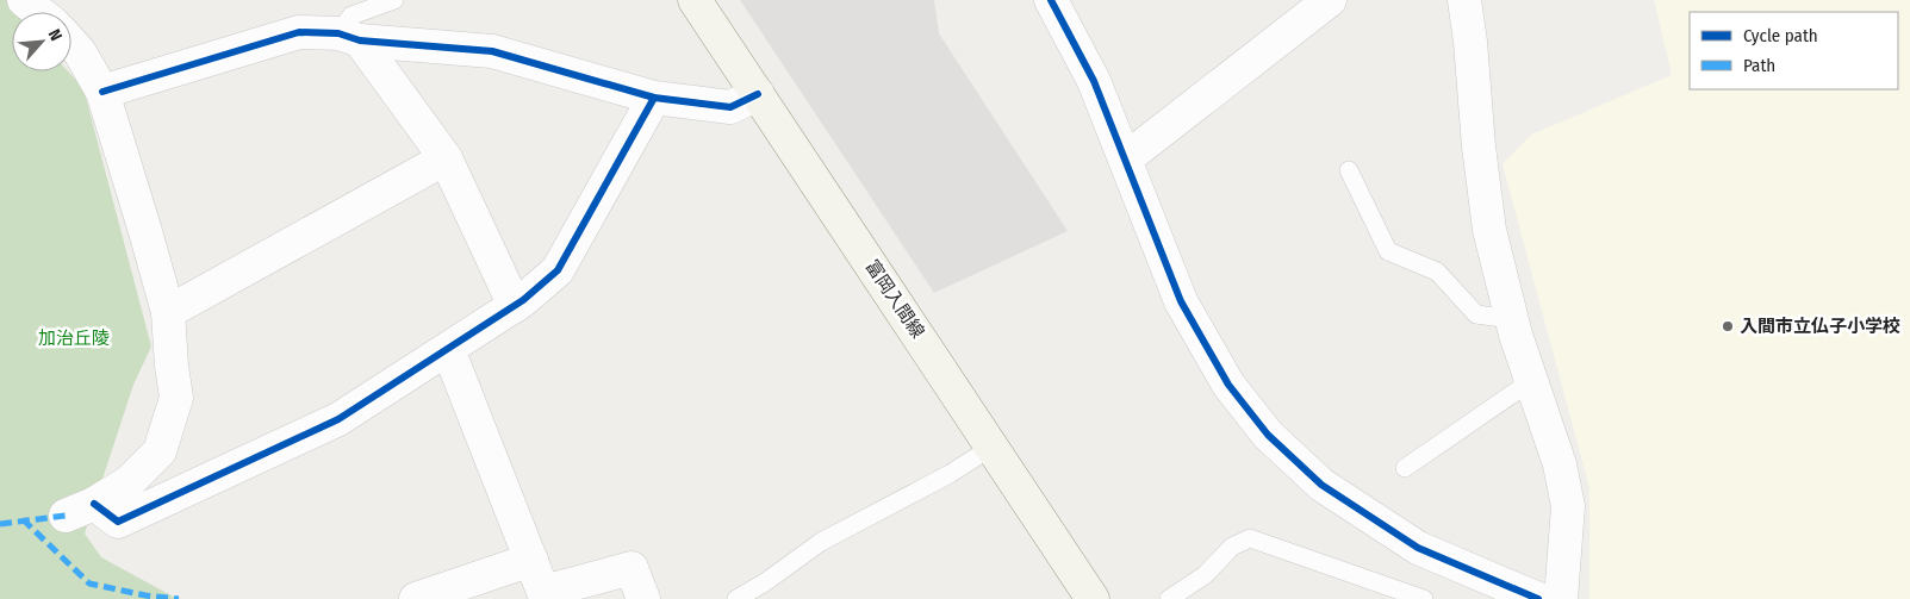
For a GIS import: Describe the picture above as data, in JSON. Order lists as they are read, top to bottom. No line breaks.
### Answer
{"streets":{"main road":["富岡入間線"]},"parks":["加治丘陵"],"places":["入間市立仏子小学校"],"legend":["Cycle path","Path"],"north":"top right"}
